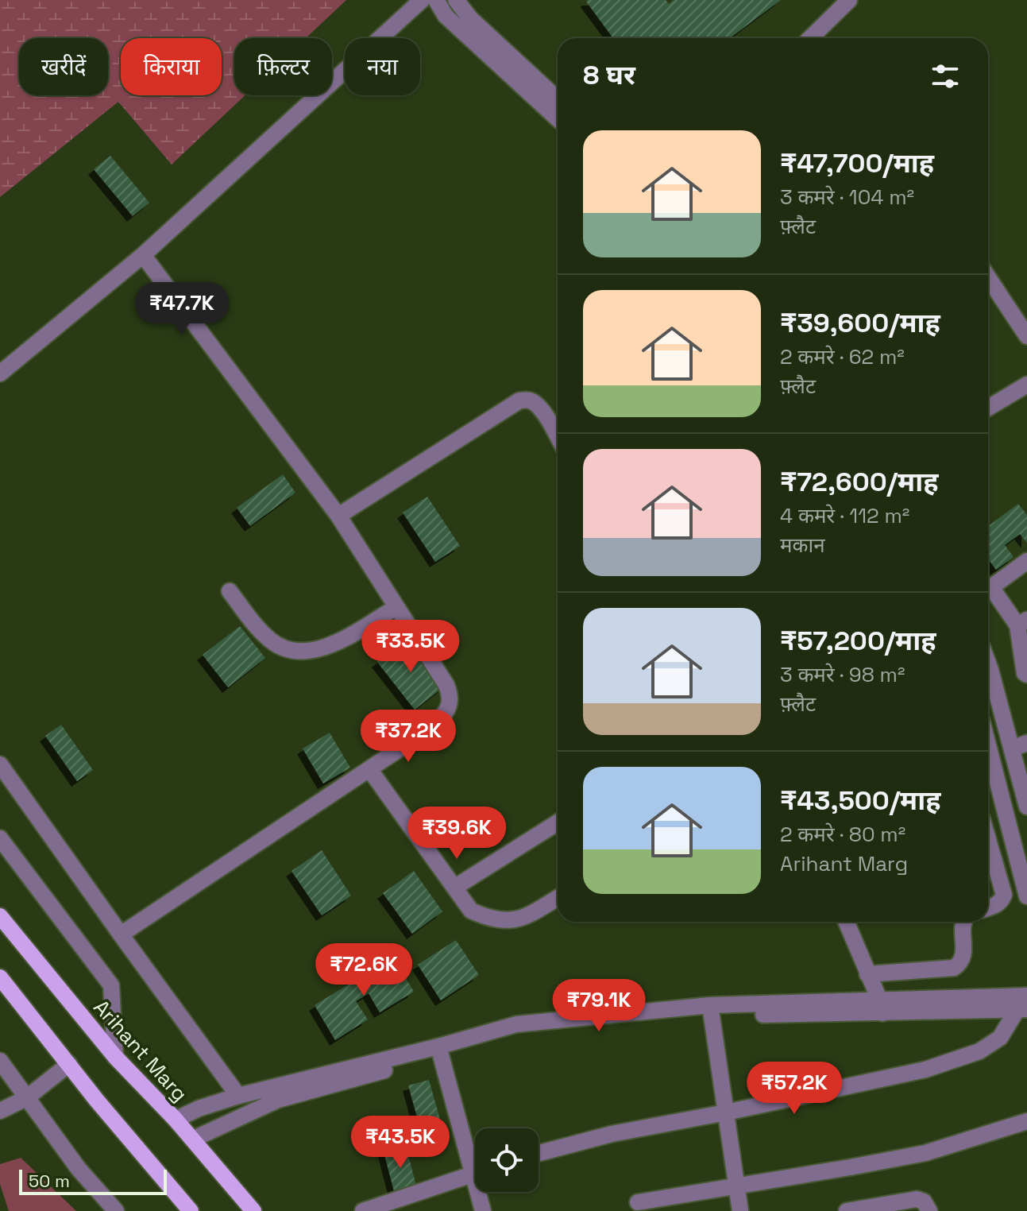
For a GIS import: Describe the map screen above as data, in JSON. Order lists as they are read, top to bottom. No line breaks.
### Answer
{"streets":{"main road":["Arihant Marg"]},"scale_bar":"50 m","page":{"chip":["खरीदें","किराया","फ़िल्टर","नया"],"heading":"8 घर","list":[{"name":"₹47,700/माह","note":"3 कमरे · 104 m² · फ़्लैट"},{"name":"₹39,600/माह","note":"2 कमरे · 62 m² · फ़्लैट"},{"name":"₹72,600/माह","note":"4 कमरे · 112 m² · मकान"},{"name":"₹57,200/माह","note":"3 कमरे · 98 m² · फ़्लैट"},{"name":"₹43,500/माह","note":"2 कमरे · 80 m² · Arihant Marg"}],"price":["₹47.7K","₹33.5K","₹37.2K","₹39.6K","₹72.6K","₹79.1K","₹57.2K","₹43.5K"],"scale":"50 m"}}
